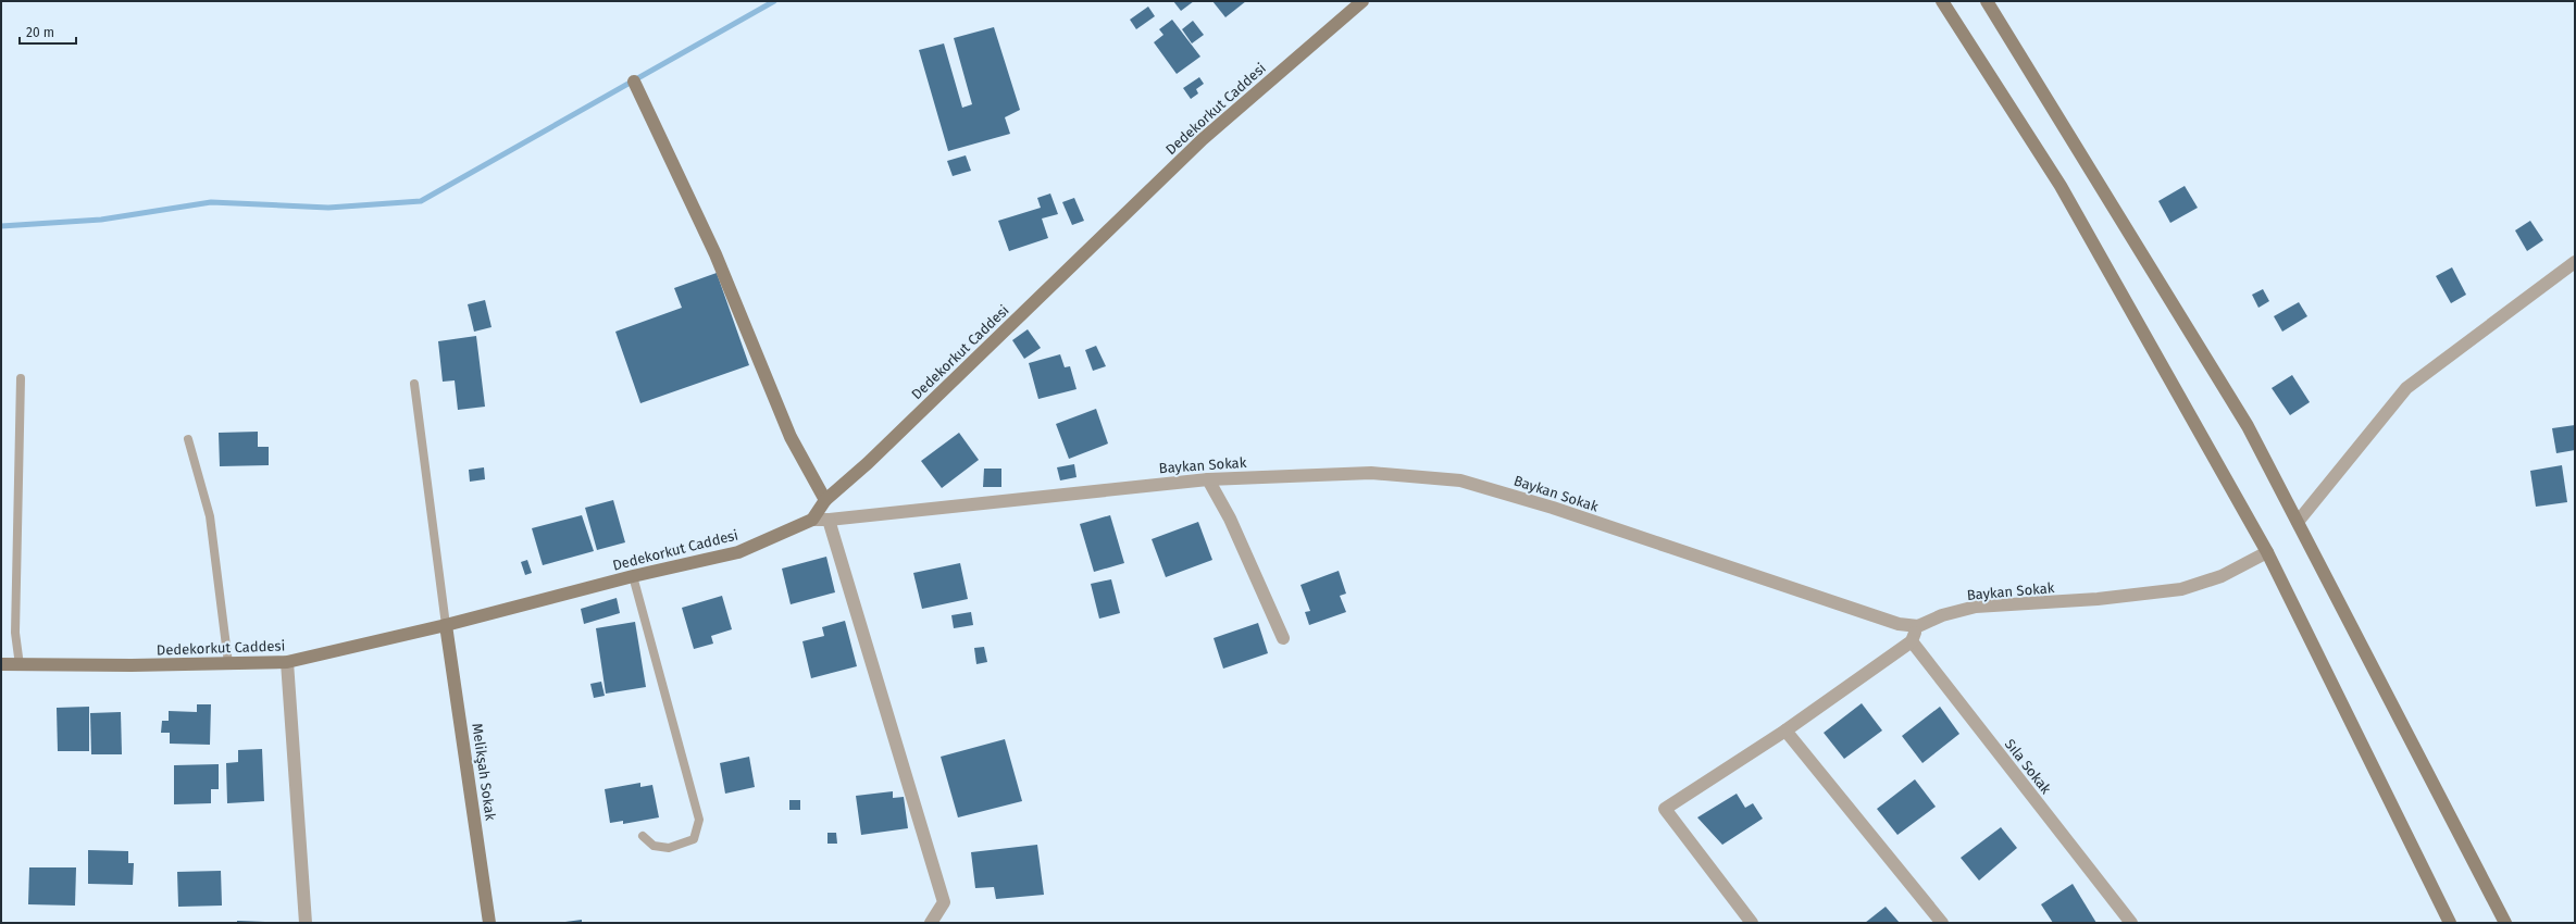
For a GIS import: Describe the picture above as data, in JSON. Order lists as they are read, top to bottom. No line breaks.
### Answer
{"streets":{"street":["Dedekorkut Caddesi","Baykan Sokak","Sıla Sokak","Melikşah Sokak"]},"crossings":[["Dedekorkut Caddesi","Baykan Sokak"],["Dedekorkut Caddesi","Melikşah Sokak"]],"scale_bar":"20 m"}
